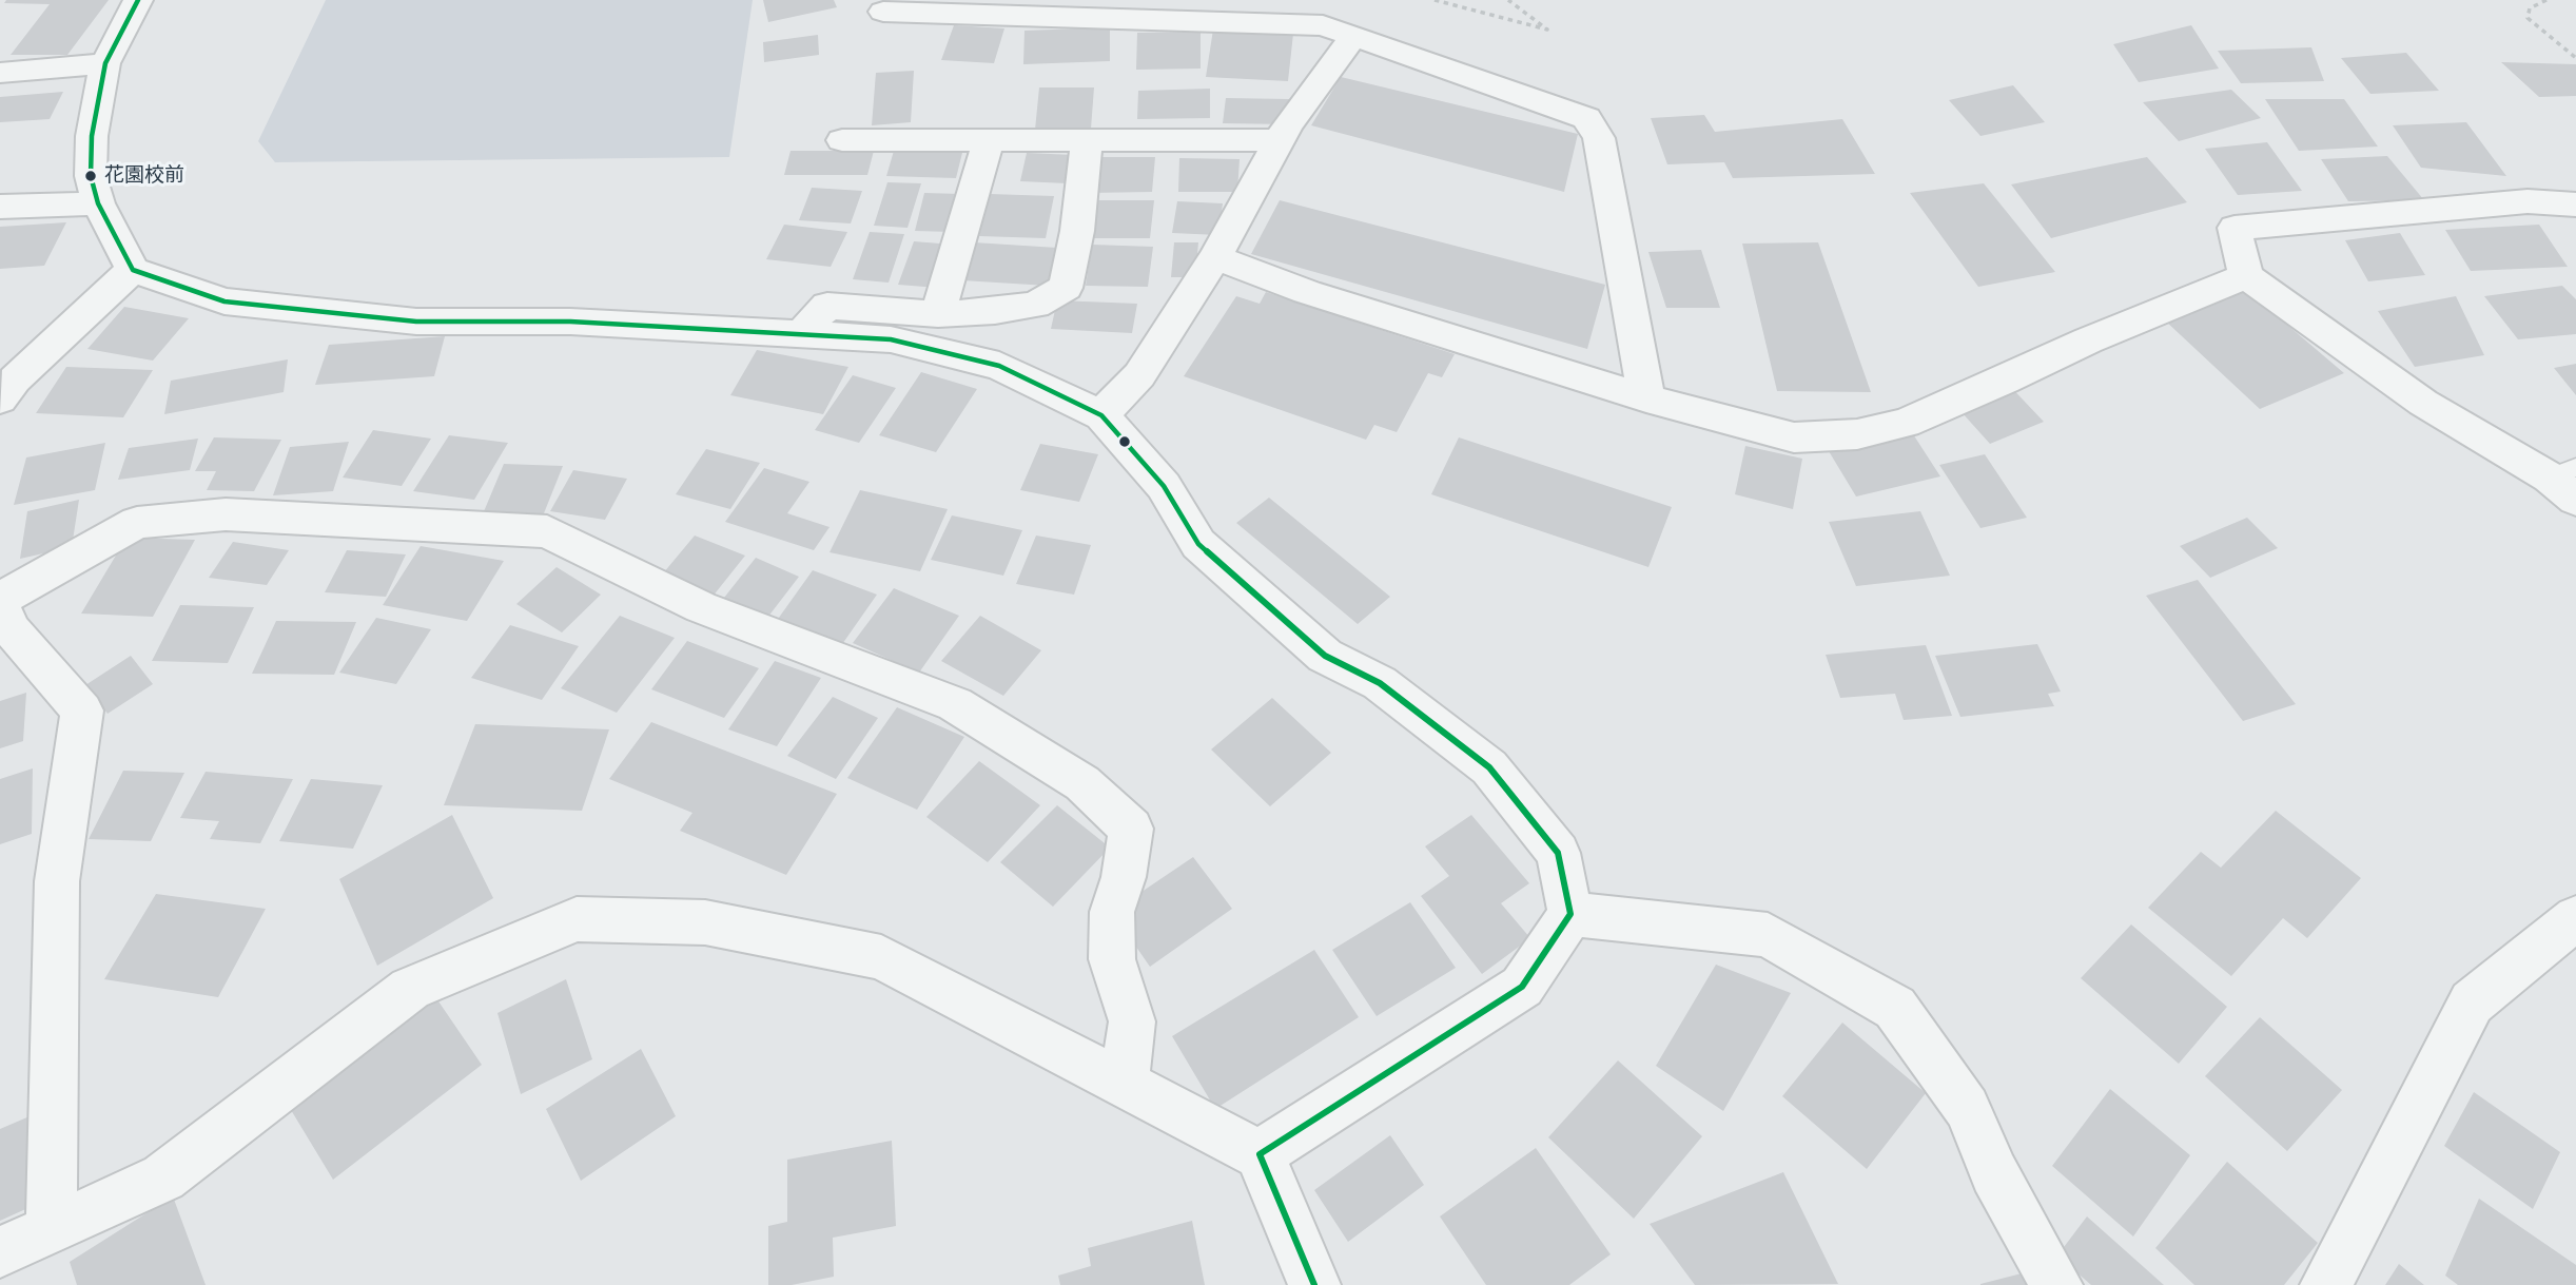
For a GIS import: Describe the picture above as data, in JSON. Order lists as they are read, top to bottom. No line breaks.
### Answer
{"places":["花園校前"]}
